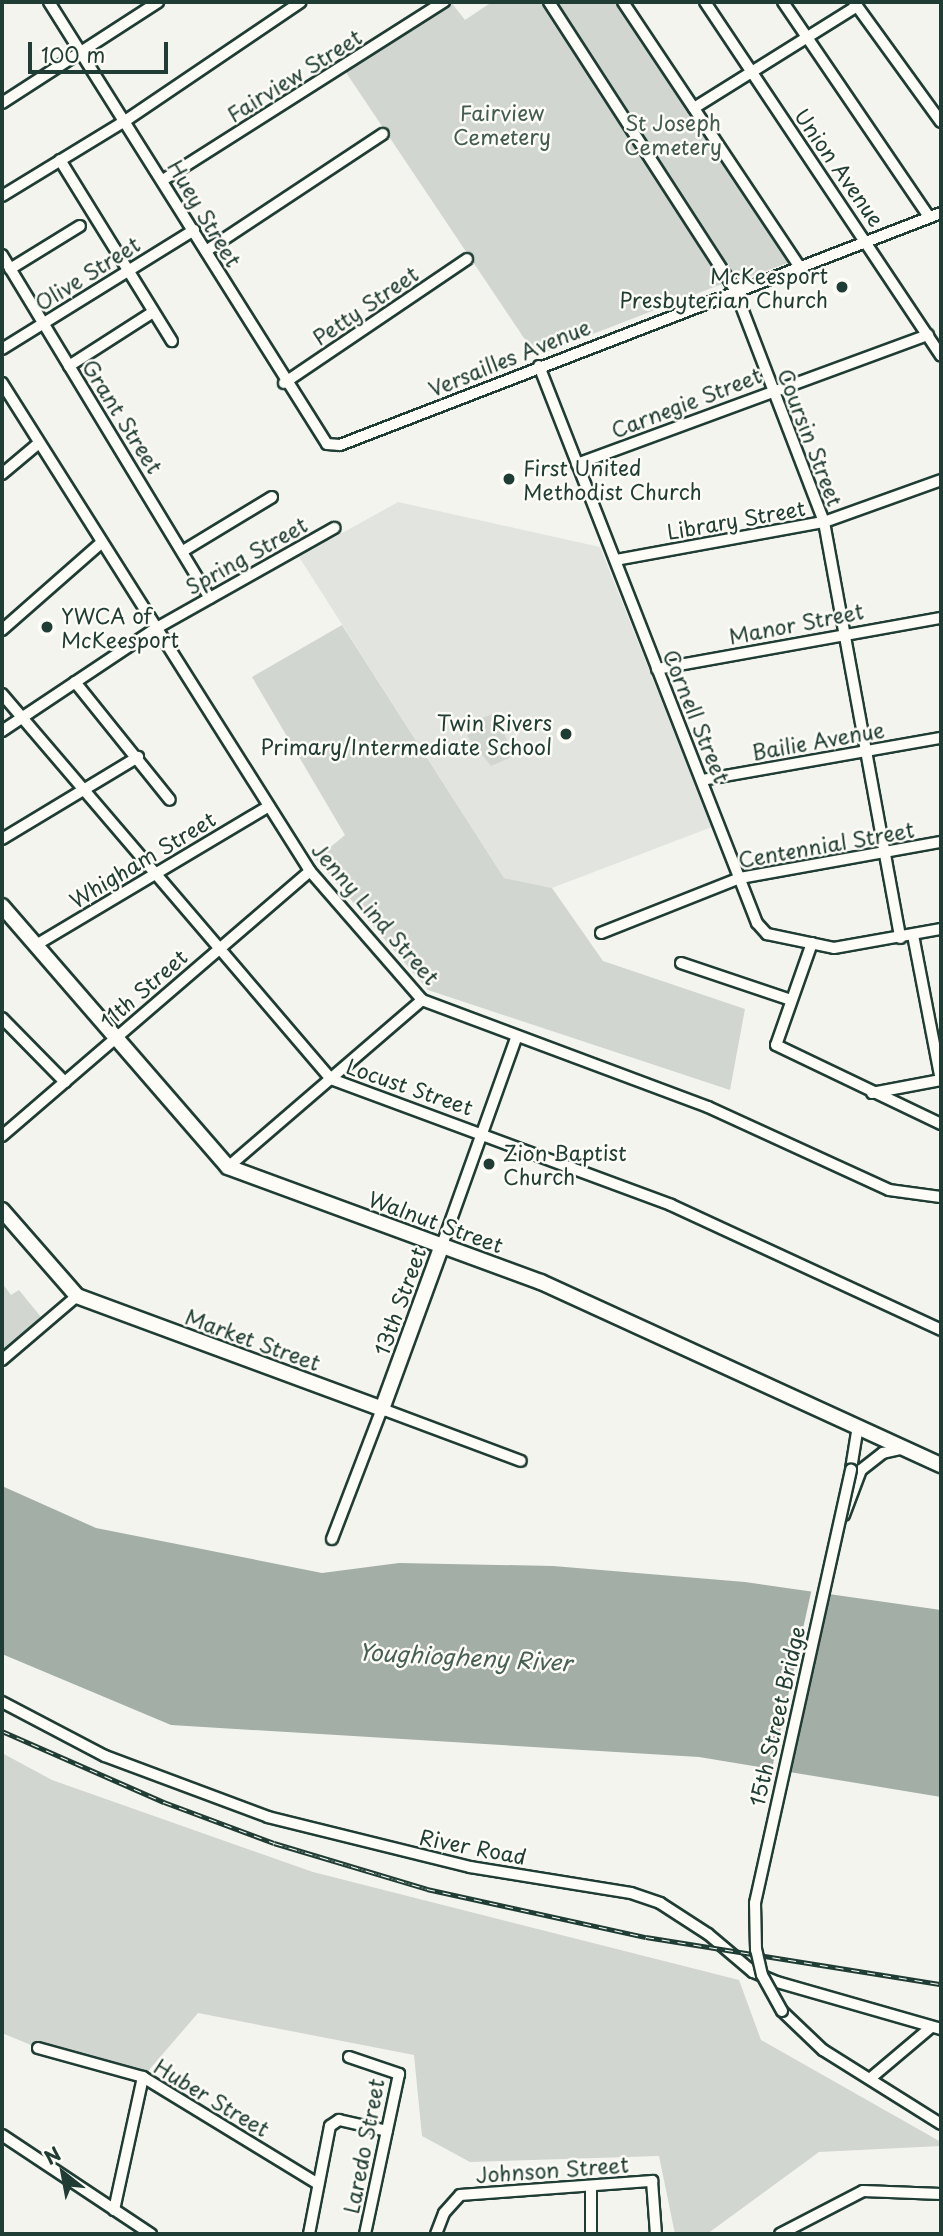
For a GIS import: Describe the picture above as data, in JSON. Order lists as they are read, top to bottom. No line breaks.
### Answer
{"streets":{"main road":["Walnut Street","13th Street","Market Street"],"street":["Fairview Street","Union Avenue","Huey Street","Olive Street","Petty Street","Versailles Avenue","Carnegie Street","Grant Street","Coursin Street","Library Street","Spring Street","Manor Street","Cornell Street","Bailie Avenue","Centennial Street","Whigham Street","Jenny Lind Street","11th Street","Locust Street","15th Street Bridge","River Road","Huber Street","Laredo Street","Johnson Street"]},"crossings":[["Fairview Street","Huey Street"],["Union Avenue","Versailles Avenue"],["Union Avenue","Carnegie Street"],["Huey Street","Olive Street"],["Huey Street","Petty Street"],["Huey Street","Versailles Avenue"],["Olive Street","Grant Street"],["Versailles Avenue","Coursin Street"],["Versailles Avenue","Cornell Street"],["Carnegie Street","Coursin Street"],["Carnegie Street","Cornell Street"],["Grant Street","Spring Street"],["Coursin Street","Library Street"],["Coursin Street","Manor Street"],["Coursin Street","Bailie Avenue"],["Coursin Street","Centennial Street"],["Library Street","Cornell Street"],["Spring Street","Jenny Lind Street"],["Spring Street","Locust Street"],["Manor Street","Cornell Street"],["Cornell Street","Bailie Avenue"],["Cornell Street","Centennial Street"],["Whigham Street","Jenny Lind Street"],["Whigham Street","Locust Street"],["Whigham Street","Walnut Street"],["Jenny Lind Street","11th Street"],["Jenny Lind Street","13th Street"],["11th Street","Locust Street"],["11th Street","Walnut Street"],["Locust Street","13th Street"],["Walnut Street","13th Street"],["Walnut Street","15th Street Bridge"],["13th Street","Market Street"]],"water":["Youghiogheny River"],"parks":["Fairview Cemetery","St Joseph Cemetery"],"places":["McKeesport Presbyterian Church","First United Methodist Church","YWCA of McKeesport","Twin Rivers Primary/Intermediate School","Zion Baptist Church"],"scale_bar":"100 m","north":"top left"}
